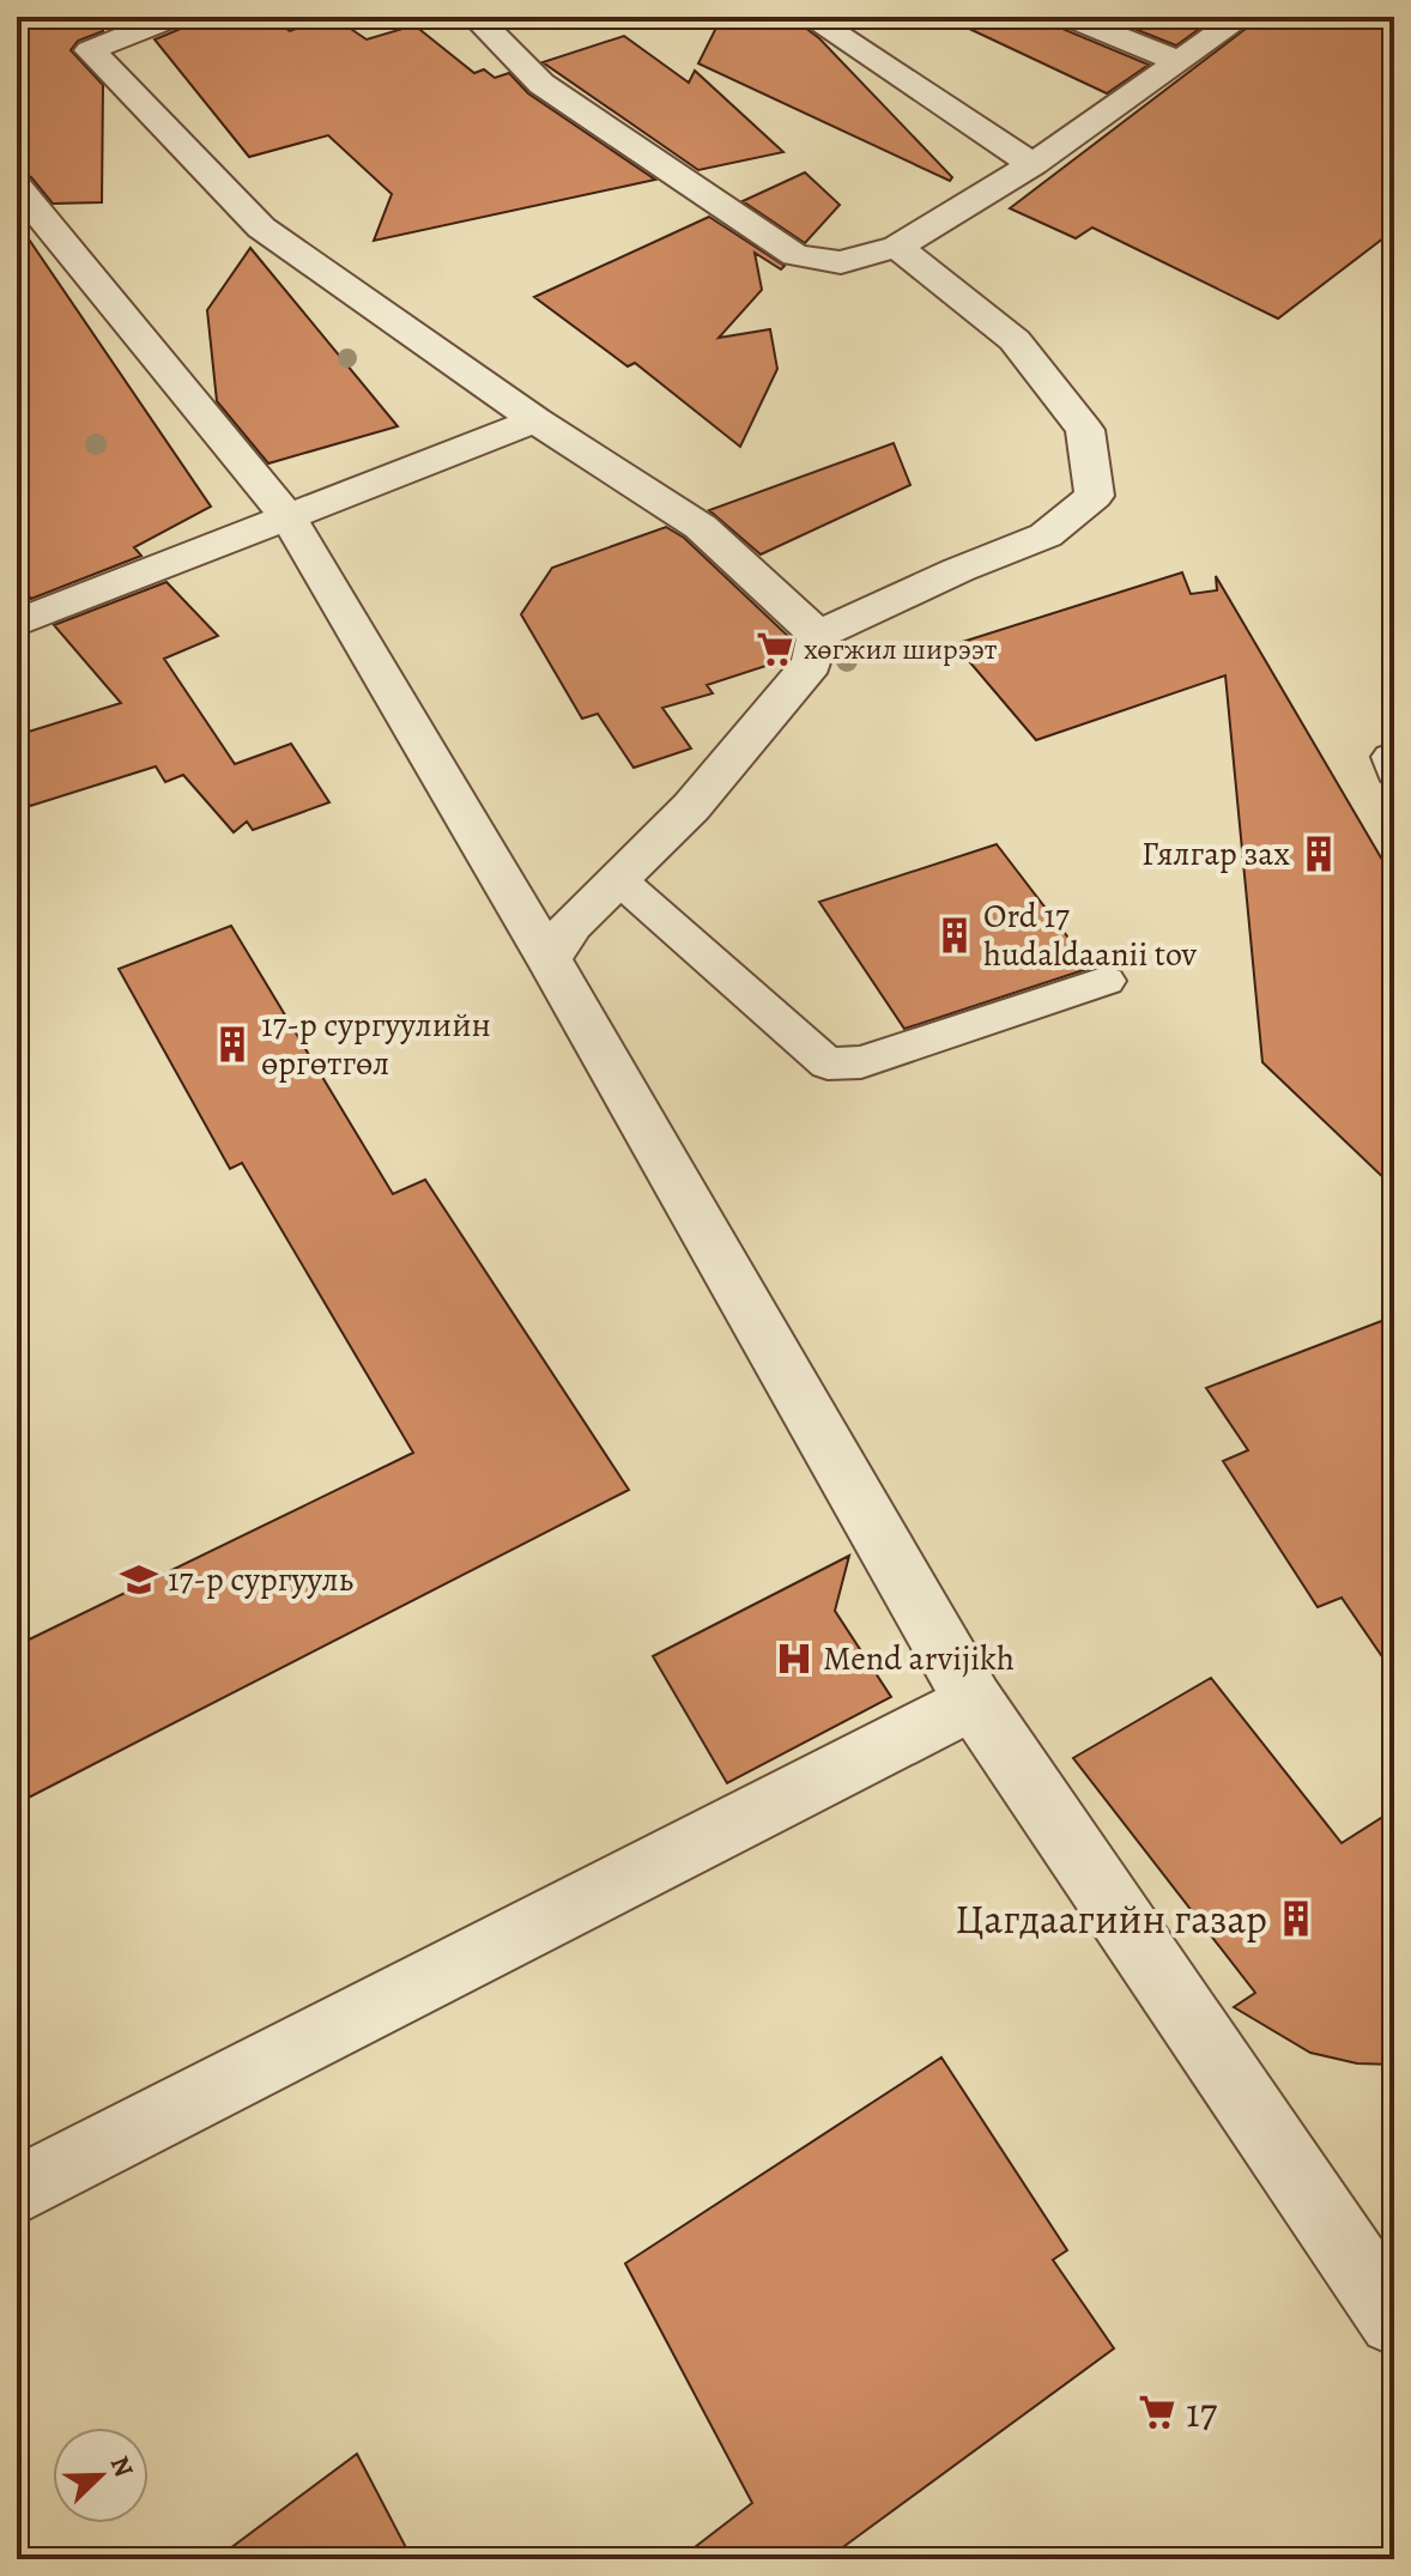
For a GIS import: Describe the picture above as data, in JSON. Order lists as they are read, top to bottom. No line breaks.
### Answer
{"places":{"supermarket":["хөгжил ширээт","17"],"building":["Гялгар зах","Ord 17 hudaldaanii tov","17-р сургуулийн өргөтгөл","Цагдаагийн газар"],"school or university":["17-р сургууль"],"hospital":["Mend arvijikh"]},"north":"top right"}
